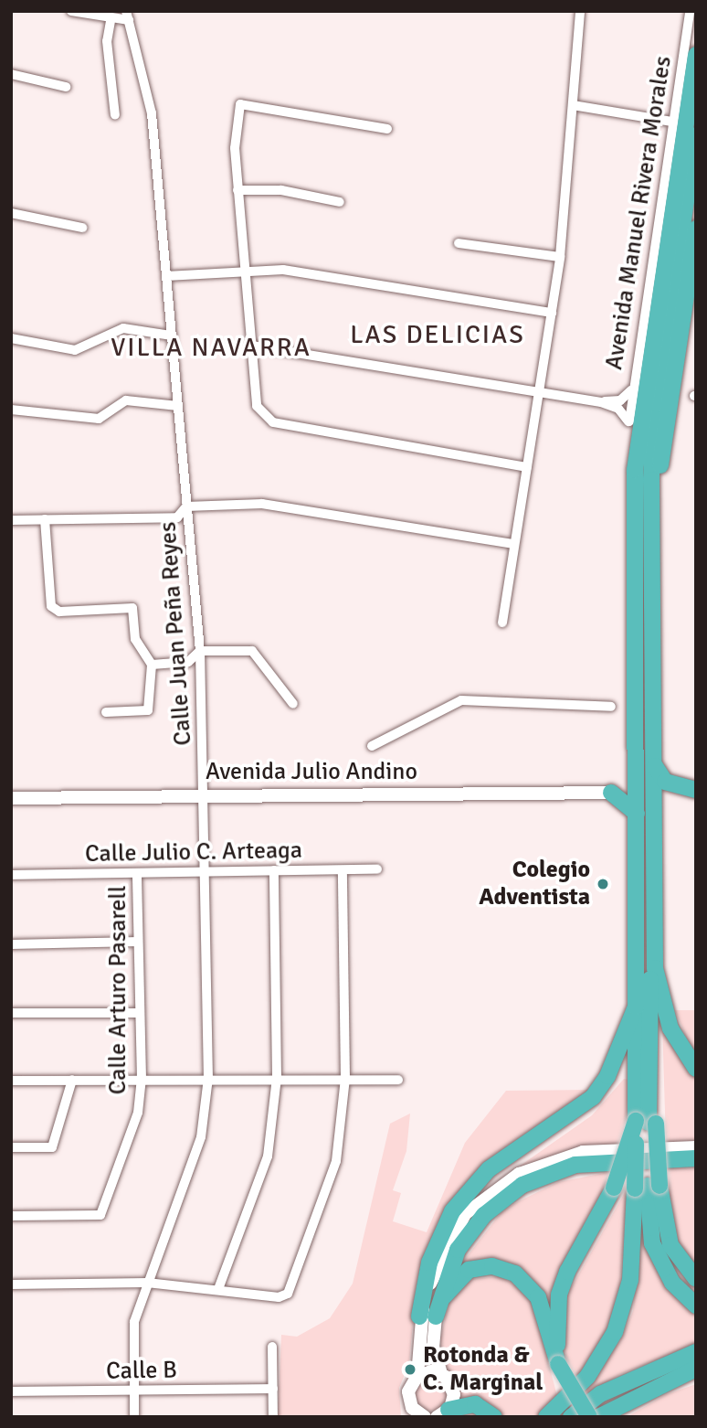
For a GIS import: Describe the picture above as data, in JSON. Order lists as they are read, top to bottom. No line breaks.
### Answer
{"streets":{"street":["Avenida Manuel Rivera Morales","Calle Juan Peña Reyes","Avenida Julio Andino","Calle Julio C. Arteaga","Calle Arturo Pasarell","Calle B"]},"crossings":[["Calle Juan Peña Reyes","Avenida Julio Andino"],["Calle Juan Peña Reyes","Calle Julio C. Arteaga"],["Calle Juan Peña Reyes","Calle B"],["Calle Julio C. Arteaga","Calle Arturo Pasarell"]],"districts":["LAS DELICIAS","VILLA NAVARRA"],"places":["Colegio Adventista","Rotonda & C. Marginal"]}
